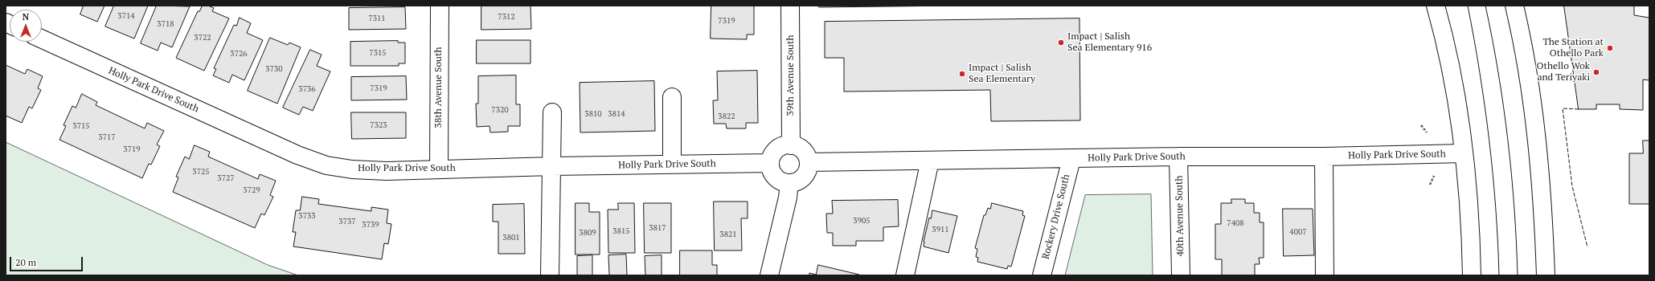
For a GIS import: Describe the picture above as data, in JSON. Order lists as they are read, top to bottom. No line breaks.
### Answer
{"streets":{"street":["39th Avenue South","38th Avenue South","Holly Park Drive South","40th Avenue South","Rockery Drive South"]},"crossings":[["39th Avenue South","Holly Park Drive South"],["38th Avenue South","Holly Park Drive South"],["Holly Park Drive South","40th Avenue South"],["Holly Park Drive South","Rockery Drive South"]],"places":["Impact | Salish Sea Elementary 916","The Station at Othello Park","Othello Wok and Teriyaki","Impact | Salish Sea Elementary"],"house_numbers":["3714","7312","7311","7319","3718","3722","7315","3726","3730","7319","3736","7320","3810","3814","3822","7323","3715","3717","3719","3725","3727","3729","3733","3905","3737","7408","3739","3817","3911","3815","4007","3809","3821","3801"],"scale_bar":"20 m","north":"top"}
